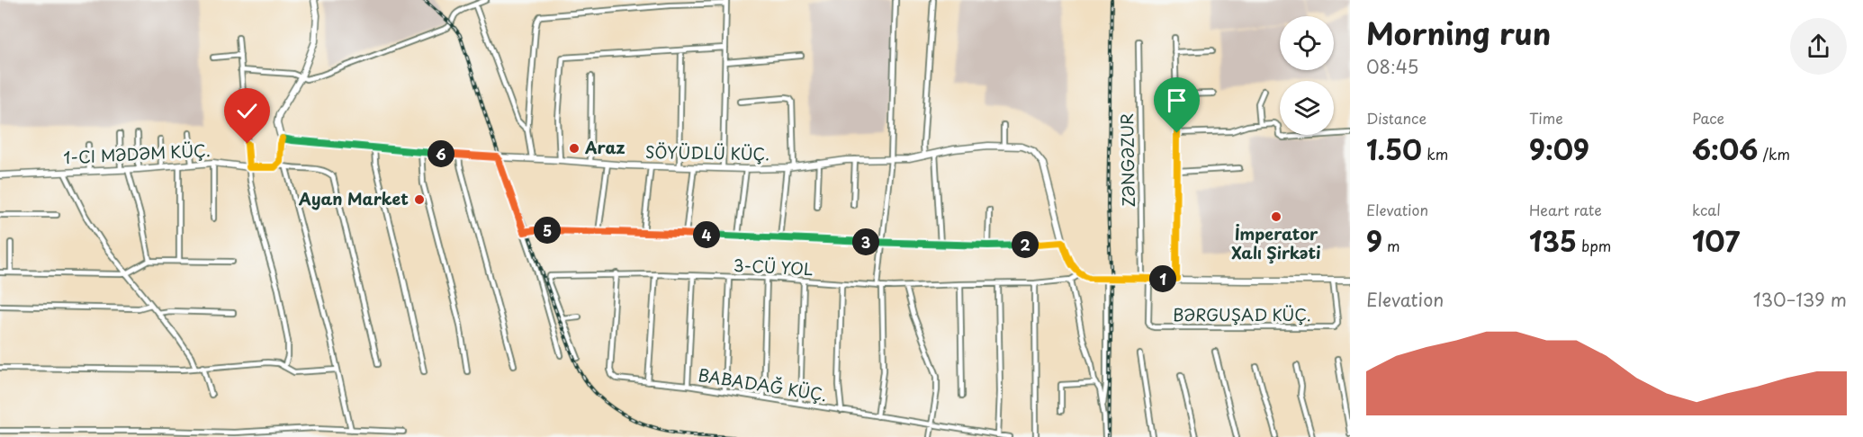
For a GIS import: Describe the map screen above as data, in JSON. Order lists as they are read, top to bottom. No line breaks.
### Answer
{"streets":{"street":["SÖYÜDLÜ KÜÇ.","1-CI MƏDƏM KÜÇ.","ZƏNGƏZUR","3-CÜ YOL","BƏRGUŞAD KÜÇ.","BABADAĞ KÜÇ."]},"crossings":[["SÖYÜDLÜ KÜÇ.","3-CÜ YOL"],["3-CÜ YOL","BABADAĞ KÜÇ."]],"places":["Araz","Ayan Market","İmperator Xalı Şirkəti"],"page":{"heading":["Morning run","08:45"],"stats":[["Distance","1.50 km"],["Time","9:09"],["Pace","6:06 /km"],["Elevation","9 m"],["Heart rate","135 bpm"],["kcal","107"]],"pins":["6","5","4","3","2","1"],"chart":["Elevation","130–139 m"]}}
